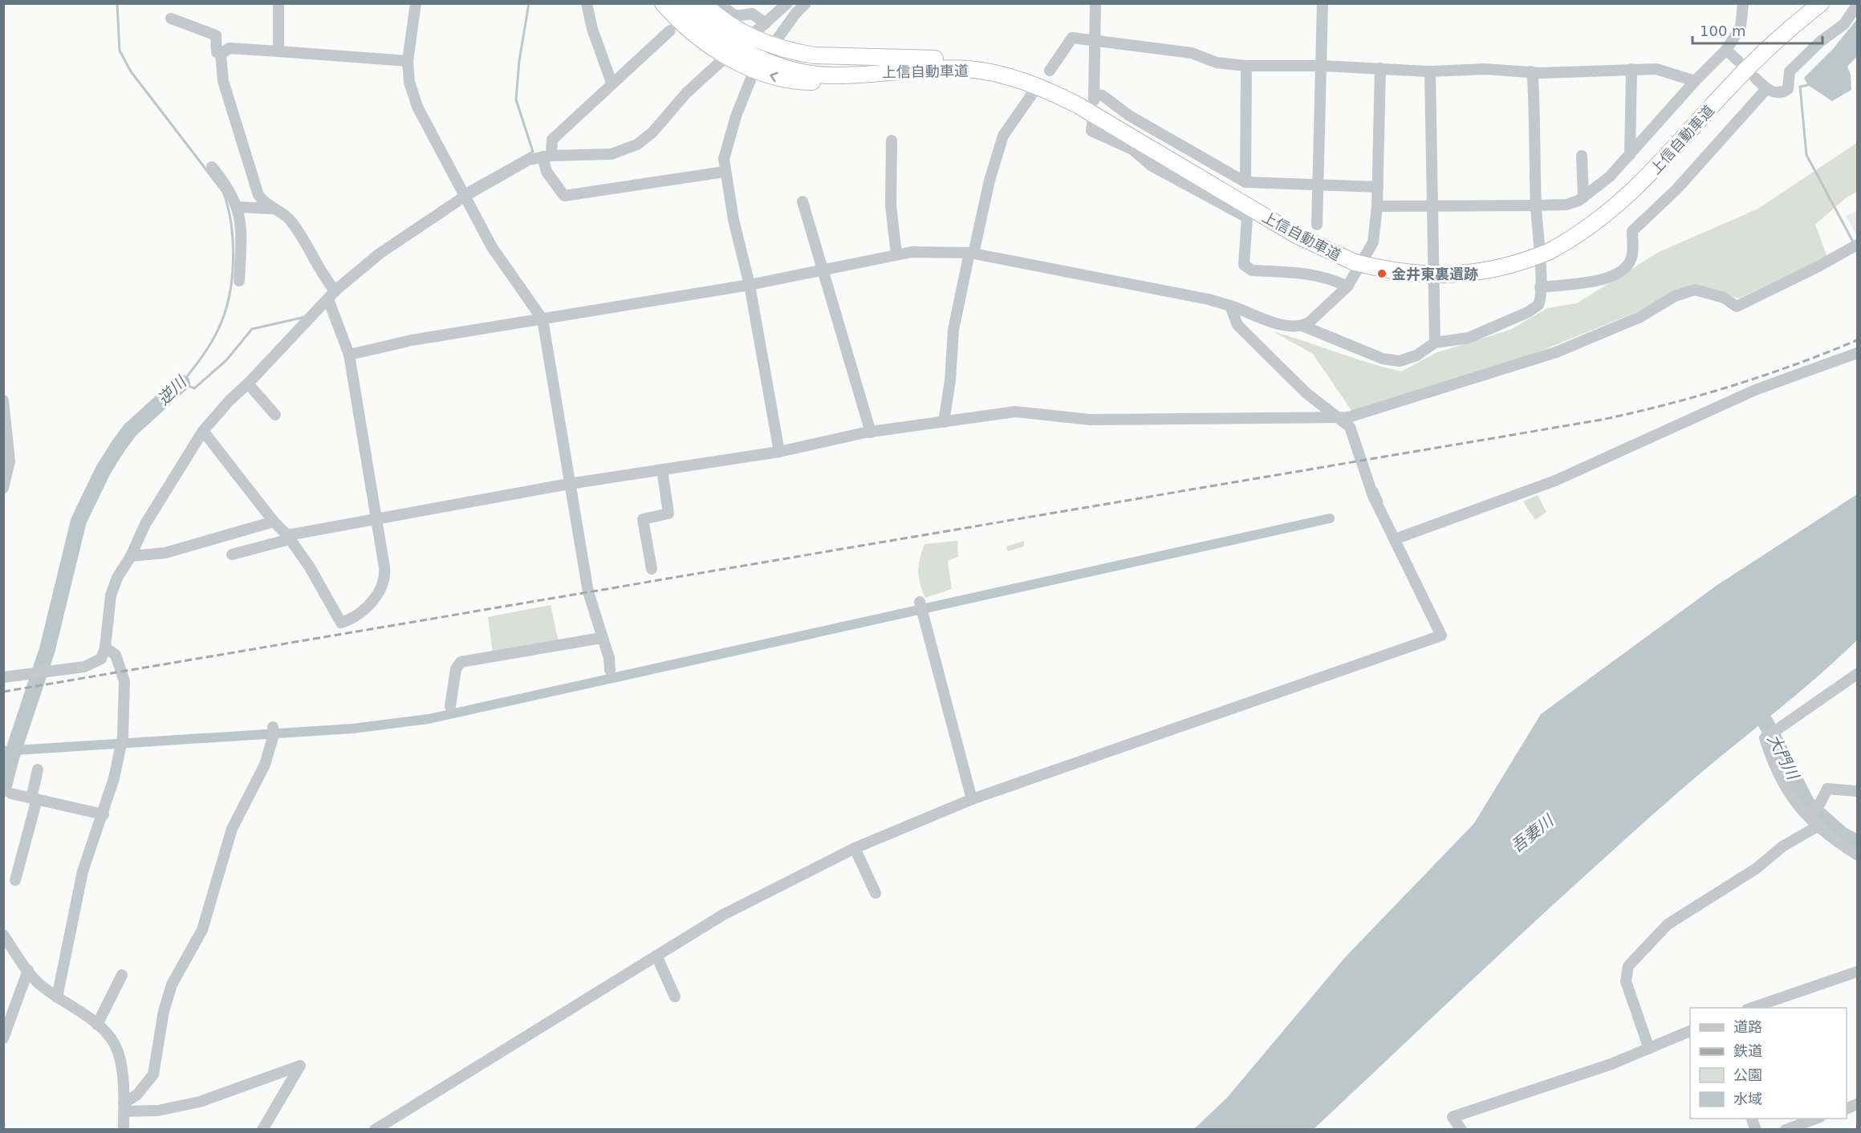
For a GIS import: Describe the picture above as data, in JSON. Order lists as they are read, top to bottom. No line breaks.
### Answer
{"streets":{"highway":["上信自動車道"]},"water":["逆川","大門川","吾妻川"],"places":["金井東裏遺跡"],"legend":["道路","鉄道","公園","水域"],"scale_bar":"100 m"}
